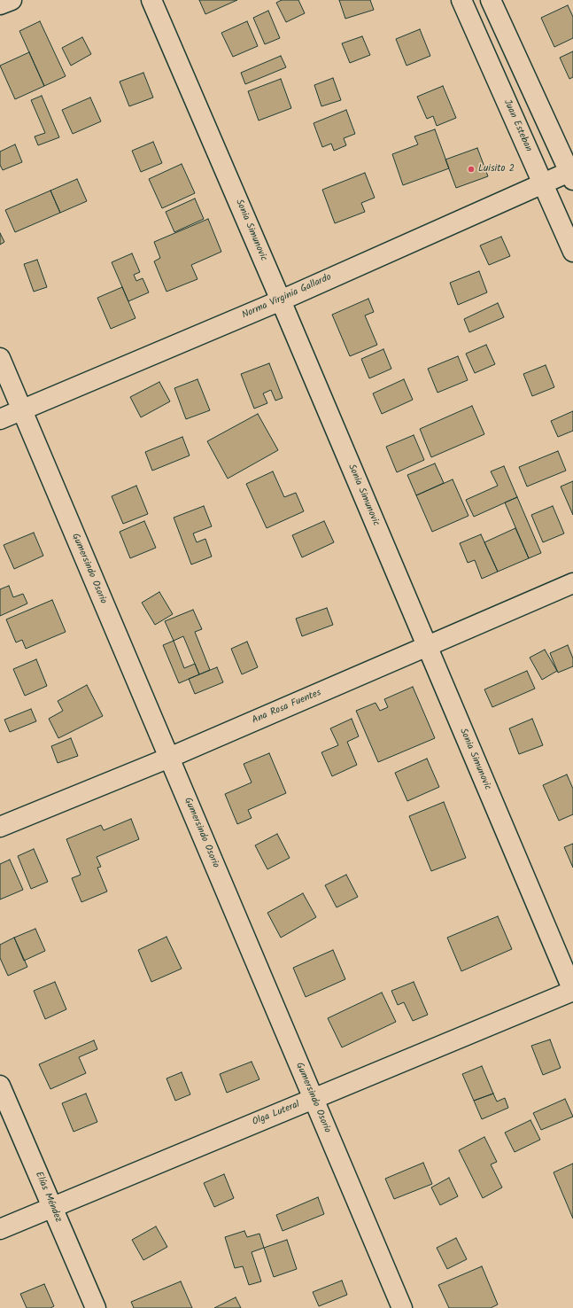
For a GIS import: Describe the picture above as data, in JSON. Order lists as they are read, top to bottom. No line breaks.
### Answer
{"streets":{"street":["Juan Esteban","Sonia Simunovic","Norma Virginia Gallardo","Gumersindo Osorio","Ana Rosa Fuentes","Olga Luteral","Elías Méndez"]},"crossings":[["Juan Esteban","Norma Virginia Gallardo"],["Sonia Simunovic","Norma Virginia Gallardo"],["Sonia Simunovic","Ana Rosa Fuentes"],["Sonia Simunovic","Olga Luteral"],["Norma Virginia Gallardo","Gumersindo Osorio"],["Gumersindo Osorio","Ana Rosa Fuentes"],["Gumersindo Osorio","Olga Luteral"],["Olga Luteral","Elías Méndez"]],"places":["Luisito 2"]}
